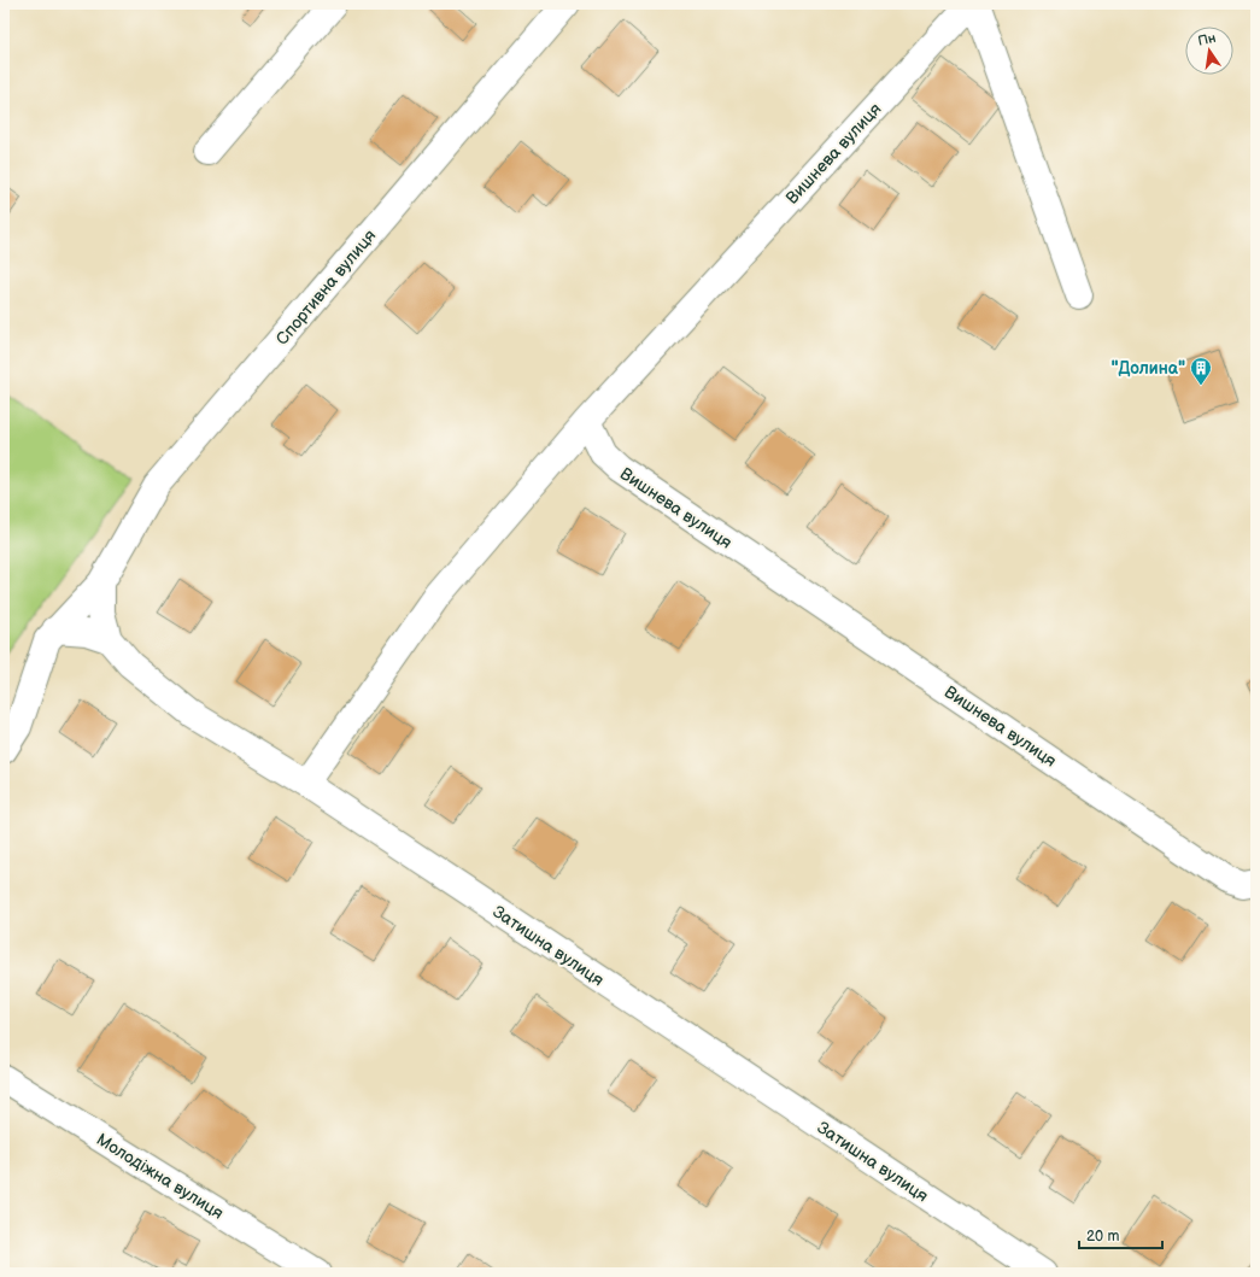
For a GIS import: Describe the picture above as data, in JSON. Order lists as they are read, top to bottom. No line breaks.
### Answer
{"streets":{"street":["Вишнева вулиця","Спортивна вулиця","Затишна вулиця","Молодіжна вулиця"]},"crossings":[["Спортивна вулиця","Затишна вулиця"]],"places":{"building":["\"Долина\""]},"scale_bar":"20 m","north":"top"}
